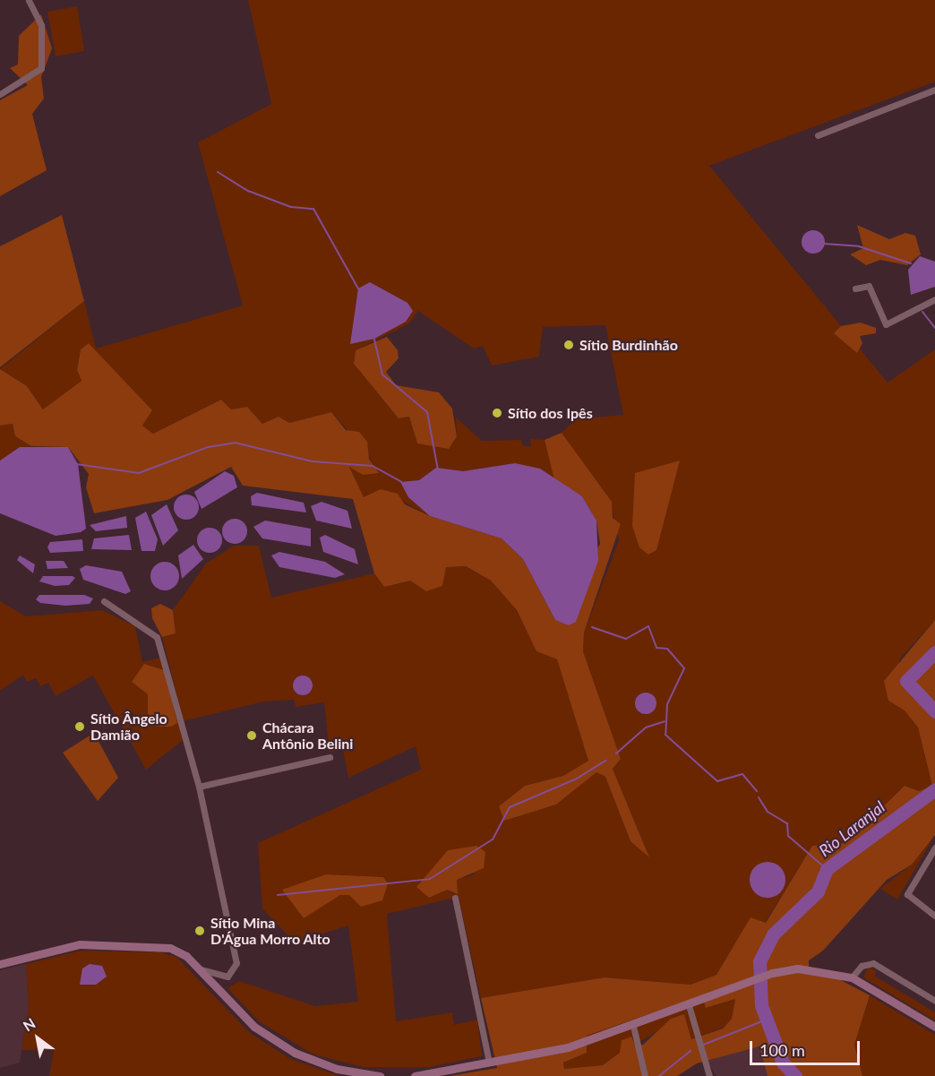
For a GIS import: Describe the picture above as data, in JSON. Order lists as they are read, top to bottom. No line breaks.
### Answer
{"water":["Rio Laranjal"],"places":["Sítio Burdinhão","Sítio dos Ipês","Sítio Ângelo Damião","Chácara Antônio Belini","Sítio Mina D'Água Morro Alto"],"scale_bar":"100 m","north":"top left"}
